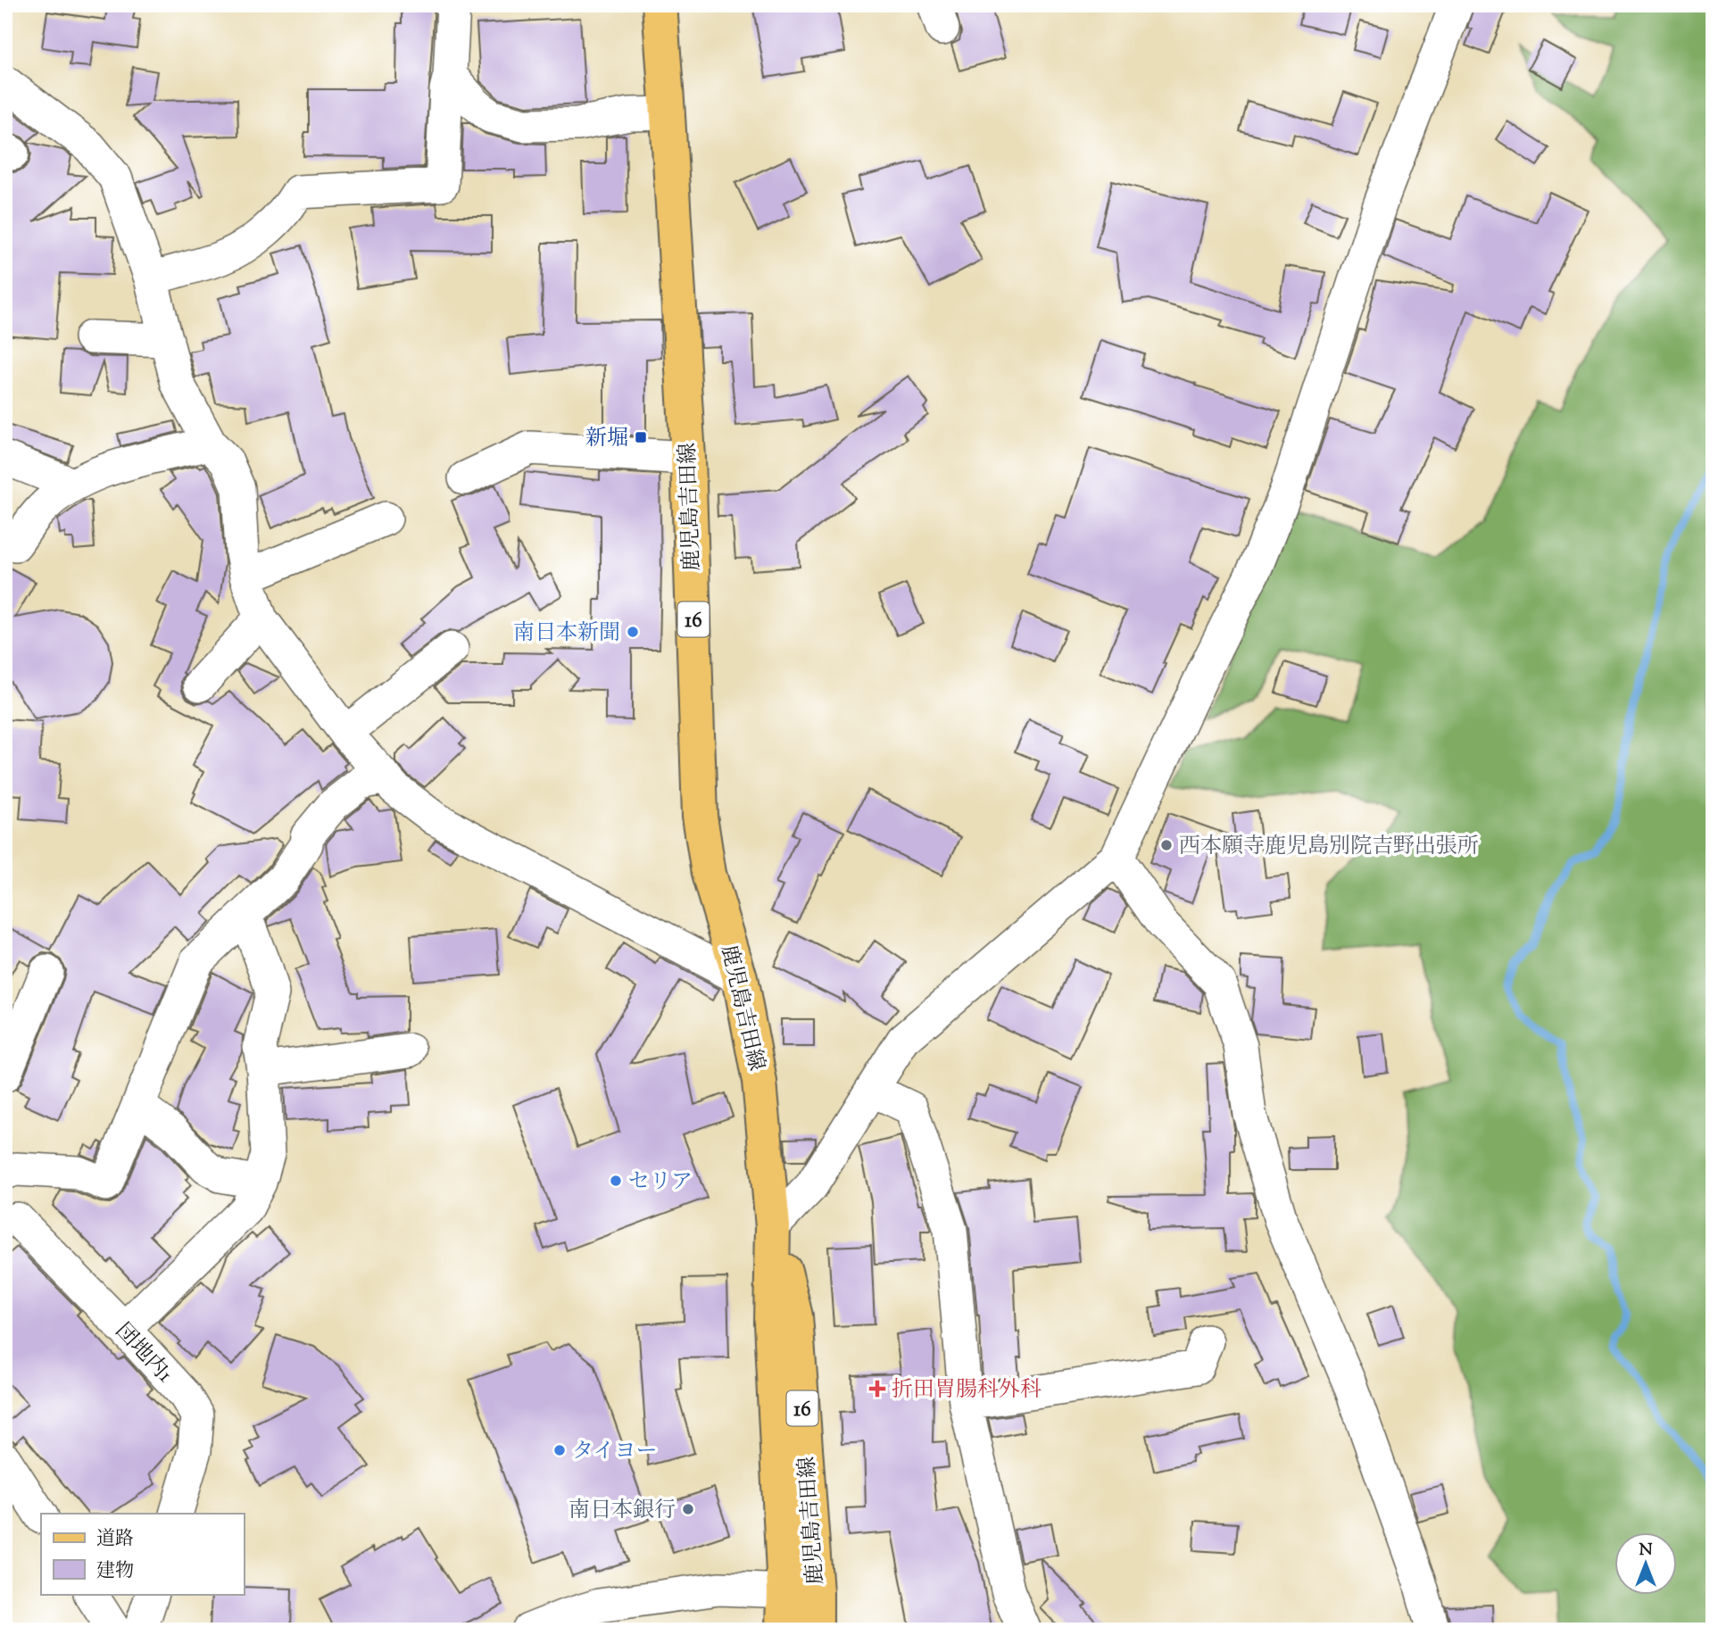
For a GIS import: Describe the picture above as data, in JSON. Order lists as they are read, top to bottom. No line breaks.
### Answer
{"streets":{"main road":["鹿児島吉田線","16"],"street":["団地内1"]},"places":{"transit":["新堀"],"other":["南日本新聞","西本願寺鹿児島別院吉野出張所","セリア","タイヨー","南日本銀行"],"health":["折田胃腸科外科"]},"legend":["道路","建物"],"north":"top"}
